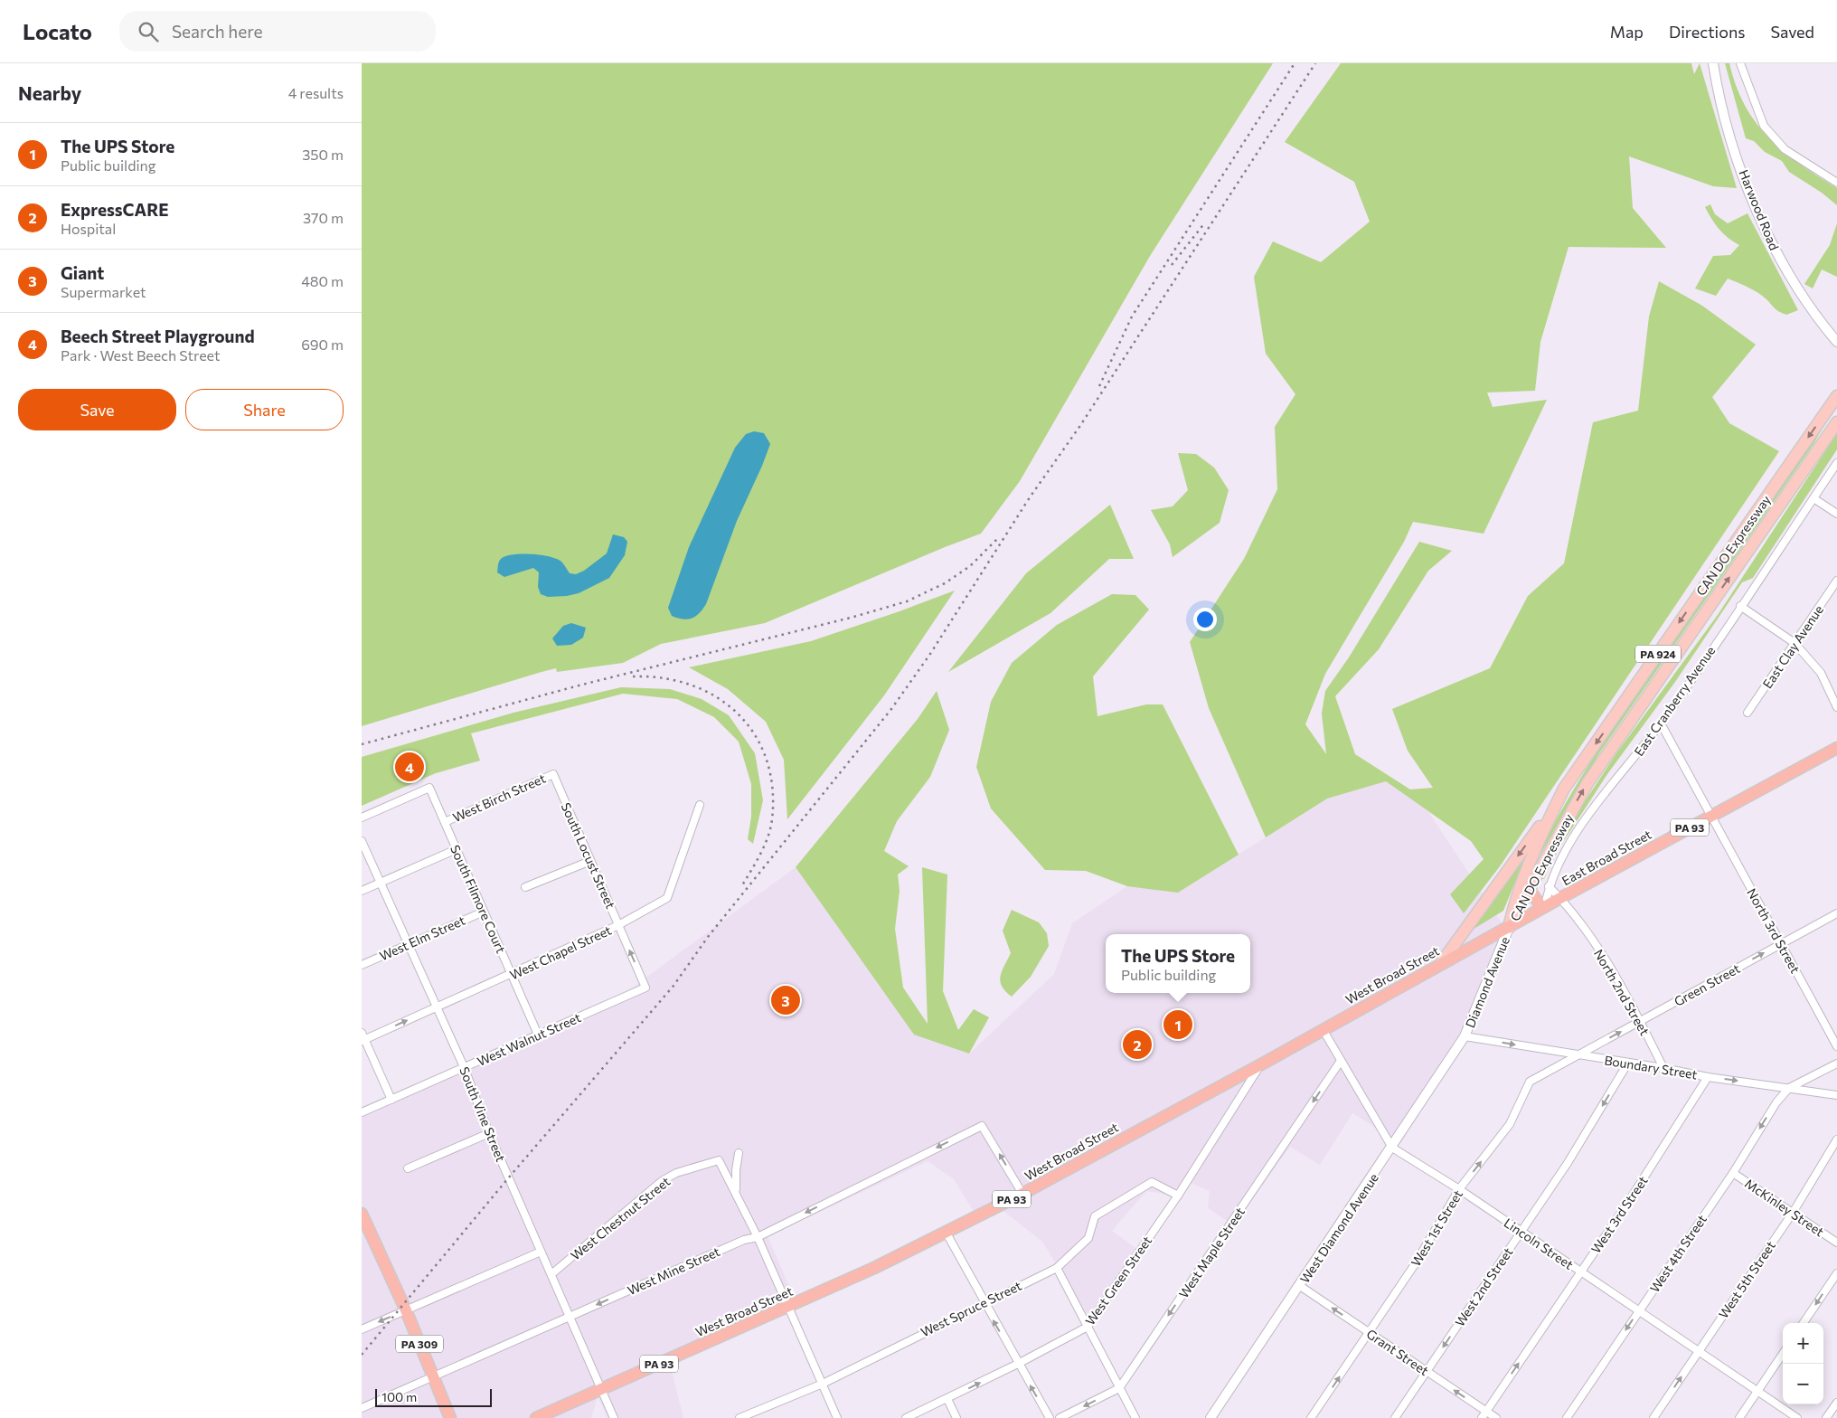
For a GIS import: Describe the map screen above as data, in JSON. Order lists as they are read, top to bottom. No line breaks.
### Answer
{"streets":{"highway":["PA 93","East Broad Street","West Broad Street","PA 309"],"main road":["CAN DO Expressway","PA 924"],"street":["Harwood Road","East Clay Avenue","East Cranberry Avenue","West Birch Street","South Locust Street","South Filmore Court","North 3rd Street","West Elm Street","West Chapel Street","Diamond Avenue","Green Street","North 2nd Street","West Walnut Street","Boundary Street","South Vine Street","McKinley Street","West 3rd Street","West Chestnut Street","West Diamond Avenue","West 1st Street","Lincoln Street","West Maple Street","West 4th Street","West Mine Street","West 5th Street","West Green Street","West 2nd Street","West Spruce Street","Grant Street"]},"crossings":[["CAN DO Expressway","East Broad Street"],["CAN DO Expressway","West Broad Street"],["CAN DO Expressway","Diamond Avenue"],["East Cranberry Avenue","East Broad Street"],["East Cranberry Avenue","North 3rd Street"],["East Cranberry Avenue","North 2nd Street"],["West Birch Street","South Locust Street"],["West Birch Street","South Filmore Court"],["South Locust Street","West Chapel Street"],["South Locust Street","West Walnut Street"],["East Broad Street","North 3rd Street"],["East Broad Street","West Broad Street"],["East Broad Street","Diamond Avenue"],["East Broad Street","North 2nd Street"],["South Filmore Court","West Elm Street"],["South Filmore Court","West Chapel Street"],["South Filmore Court","West Walnut Street"],["North 3rd Street","Green Street"],["West Elm Street","South Vine Street"],["West Chapel Street","South Vine Street"],["West Broad Street","Diamond Avenue"],["West Broad Street","South Vine Street"],["West Broad Street","Lincoln Street"],["West Broad Street","West Mine Street"],["West Broad Street","West Green Street"],["Diamond Avenue","Boundary Street"],["Diamond Avenue","West Diamond Avenue"],["Green Street","North 2nd Street"],["Green Street","Boundary Street"],["Green Street","West 1st Street"],["North 2nd Street","Boundary Street"],["West Walnut Street","South Vine Street"],["Boundary Street","West 3rd Street"],["Boundary Street","West Diamond Avenue"],["Boundary Street","West 1st Street"],["Boundary Street","West 4th Street"],["Boundary Street","West 2nd Street"],["South Vine Street","West Chestnut Street"],["South Vine Street","West Mine Street"],["McKinley Street","West 4th Street"],["McKinley Street","West 5th Street"],["West 3rd Street","Lincoln Street"],["West 3rd Street","Grant Street"],["West Diamond Avenue","Lincoln Street"],["West Diamond Avenue","Grant Street"],["West 1st Street","Lincoln Street"],["West 1st Street","Grant Street"],["Lincoln Street","West Maple Street"],["Lincoln Street","West 4th Street"],["Lincoln Street","West 5th Street"],["Lincoln Street","West 2nd Street"],["West Mine Street","PA 309"],["West Green Street","West Spruce Street"],["West 2nd Street","Grant Street"]],"one_way":["Green Street","Boundary Street","West 3rd Street","West 1st Street","West Maple Street","West 4th Street","West Mine Street","West 2nd Street","Grant Street"],"scale_bar":"100 m","page":{"header":"Locato","search":"Search here","nav":["Map","Directions","Saved"],"heading":["Nearby","4 results"],"list":[{"mark":"1","name":"The UPS Store","note":"Public building","value":"350 m"},{"mark":"2","name":"ExpressCARE","note":"Hospital","value":"370 m"},{"mark":"3","name":"Giant","note":"Supermarket","value":"480 m"},{"mark":"4","name":"Beech Street Playground","note":"Park · West Beech Street","value":"690 m"}],"buttons":["Save","Share"],"pins":["4","3","1","2"],"popup":["The UPS Store","Public building"],"map_buttons":["+","−"],"scale":"100 m"}}
